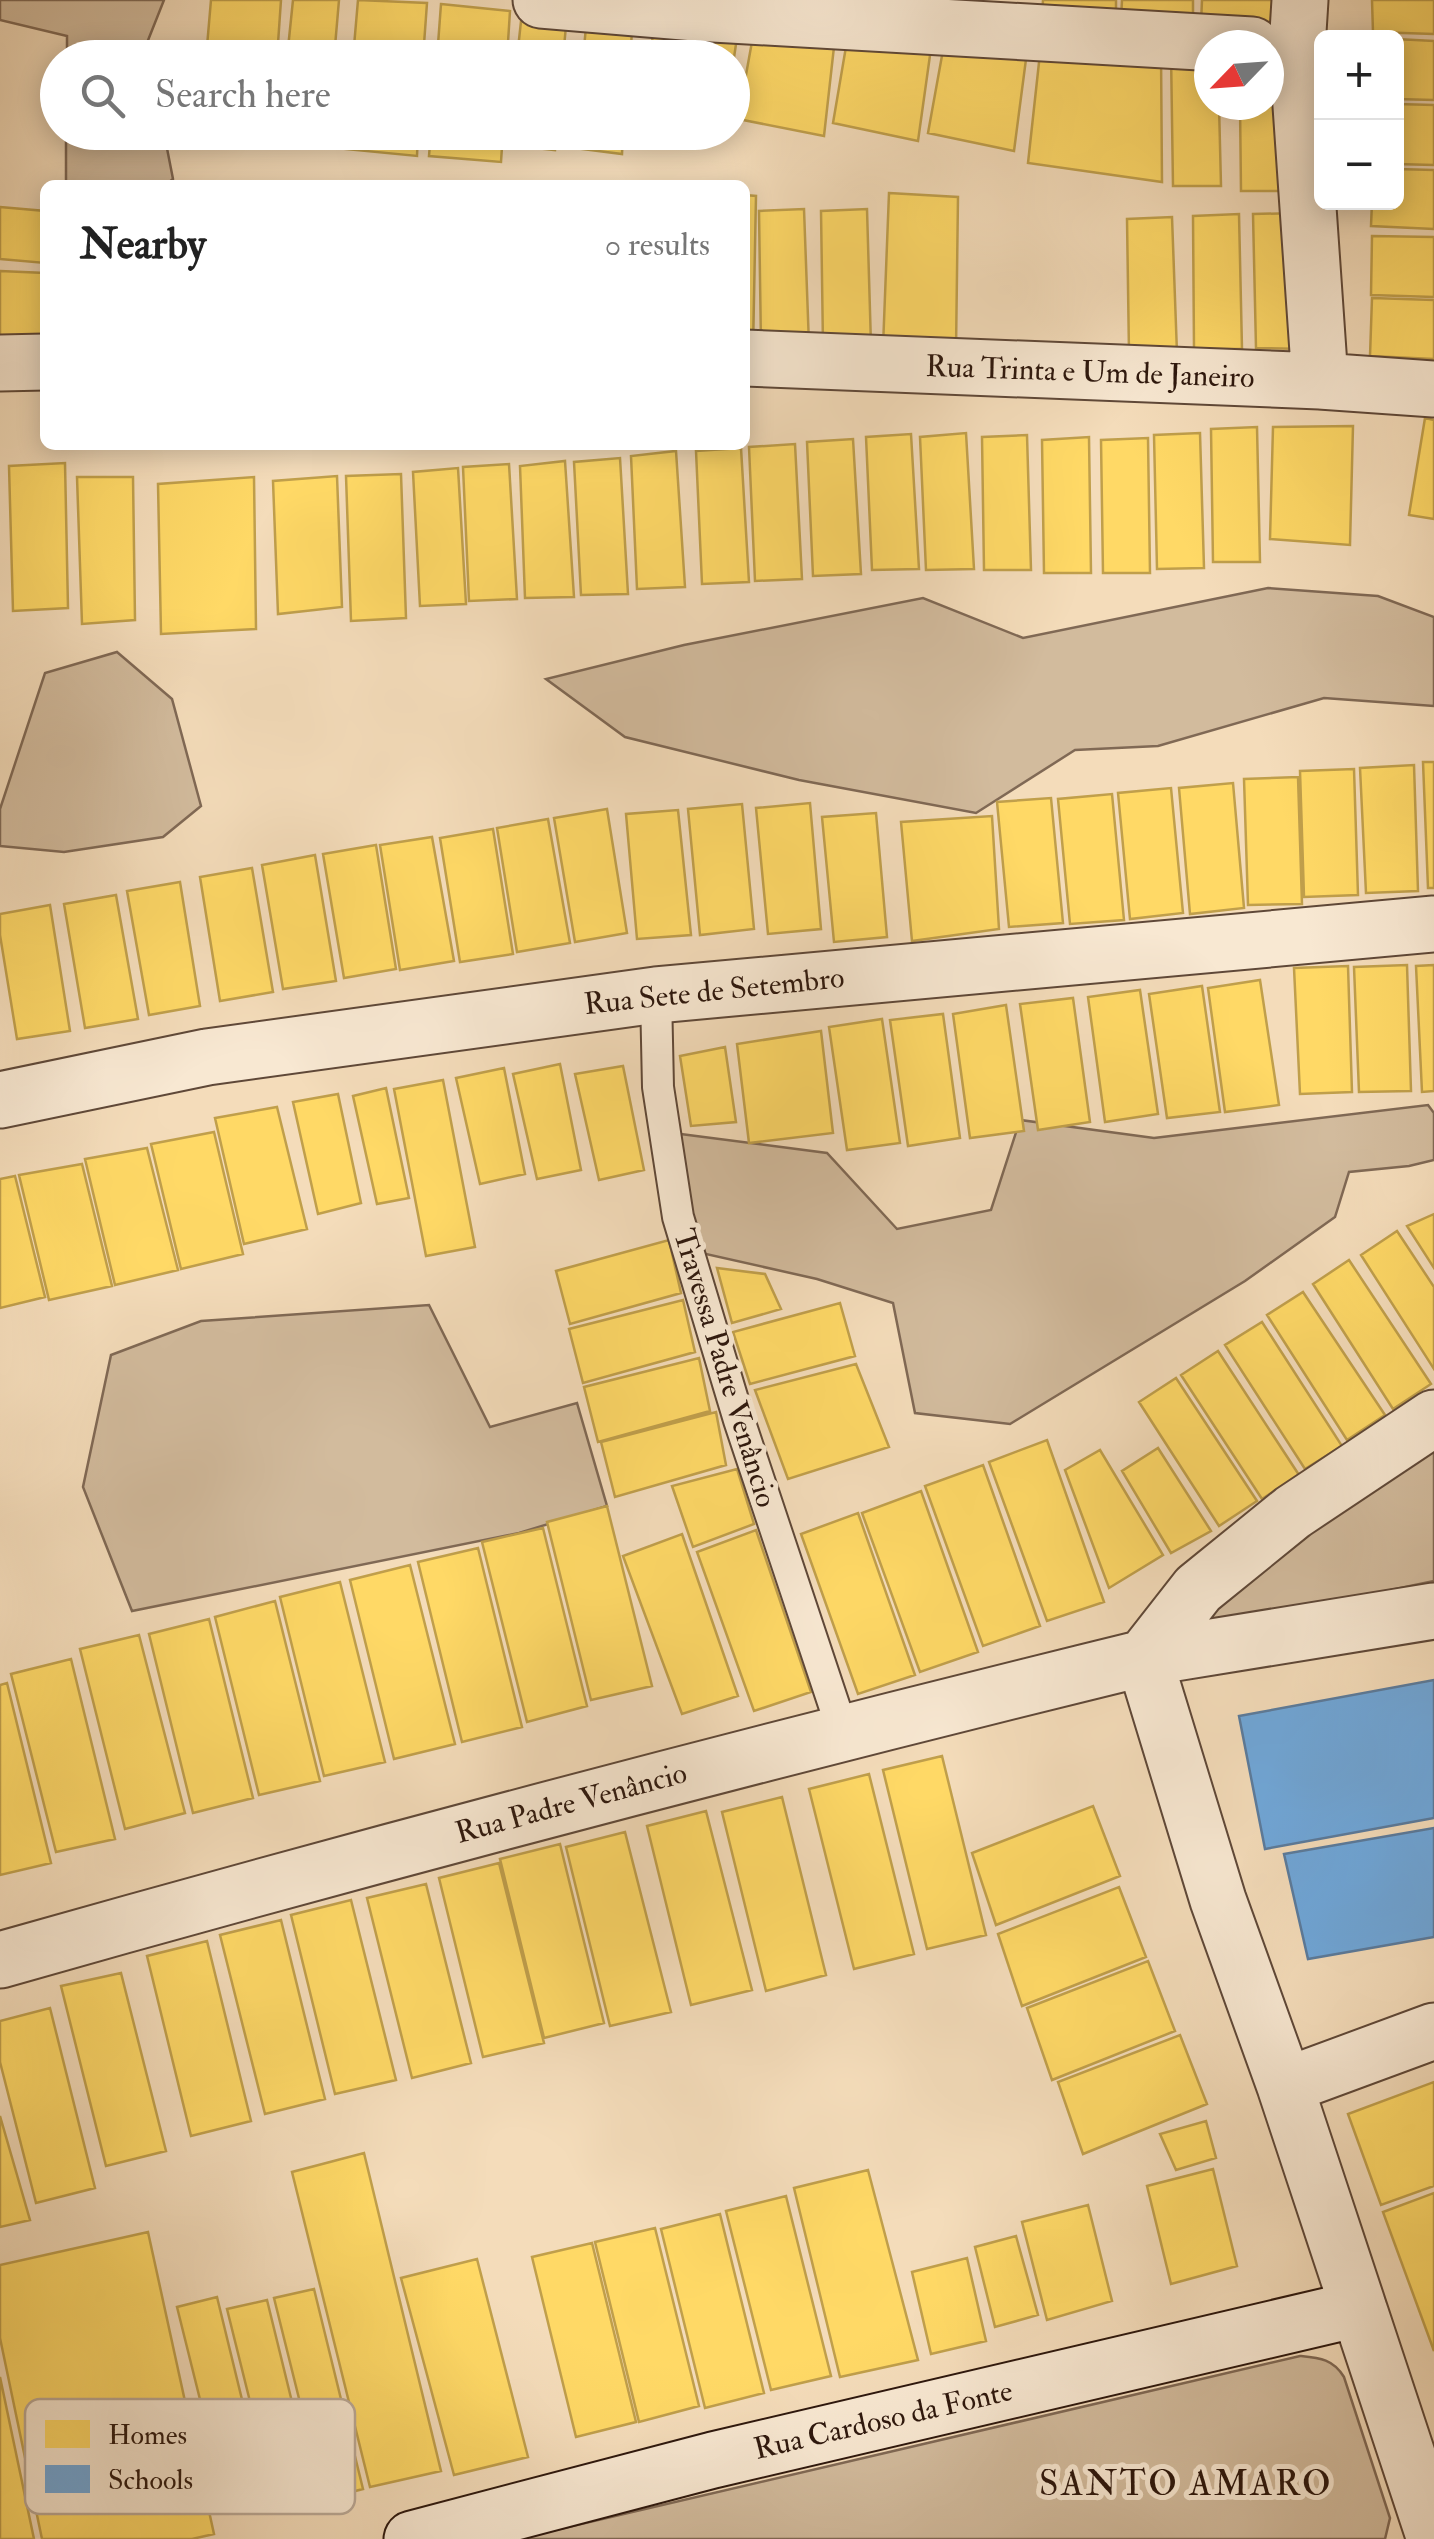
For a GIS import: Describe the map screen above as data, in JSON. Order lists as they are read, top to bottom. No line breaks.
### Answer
{"streets":{"street":["Rua Trinta e Um de Janeiro","Rua Sete de Setembro","Rua Padre Venâncio","Rua Cardoso da Fonte"],"lane":["Travessa Padre Venâncio"]},"crossings":[["Rua Sete de Setembro","Travessa Padre Venâncio"],["Travessa Padre Venâncio","Rua Padre Venâncio"]],"districts":["SANTO AMARO"],"legend":["Homes","Schools"],"north":"bottom left","page":{"map_buttons":["+","−"],"search":"Search here","heading":["Nearby","0 results"]}}
